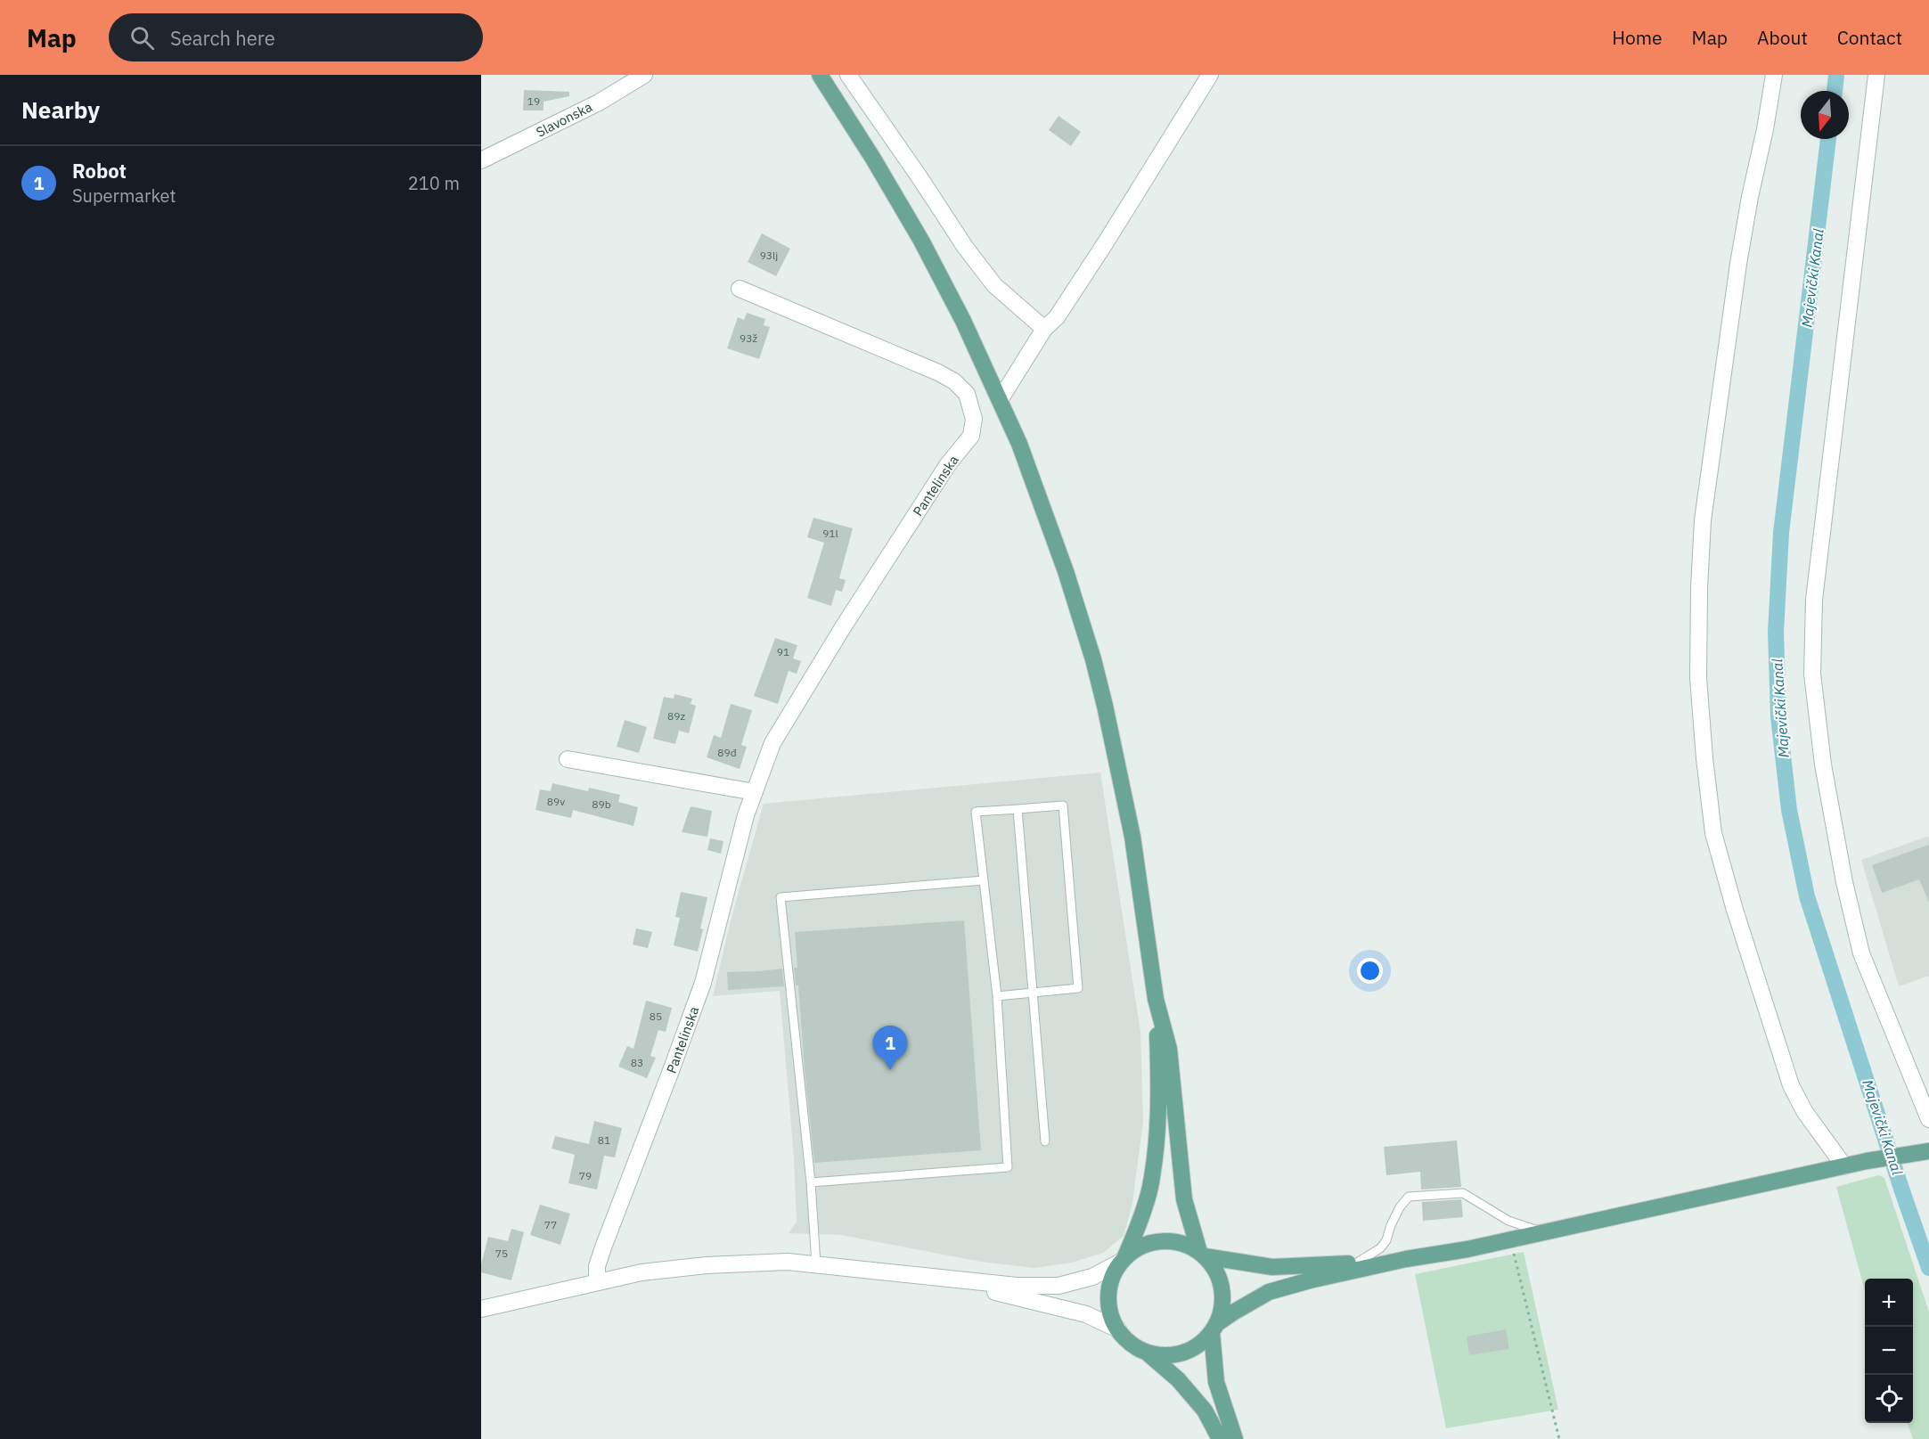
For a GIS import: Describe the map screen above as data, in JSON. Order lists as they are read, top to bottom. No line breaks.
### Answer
{"streets":{"street":["Slavonska","Pantelinska"]},"water":["Majevički Kanal"],"house_numbers":["19","93lj","93ž","91l","91","89z","89đ","89v","89b","85","83","81","79","77","75"],"north":"bottom","page":{"header":"Map","search":"Search here","nav":["Home","Map","About","Contact"],"heading":"Nearby","list":[{"mark":"1","name":"Robot","note":"Supermarket","value":"210 m"}],"pins":"1","map_buttons":["+","−"]}}
